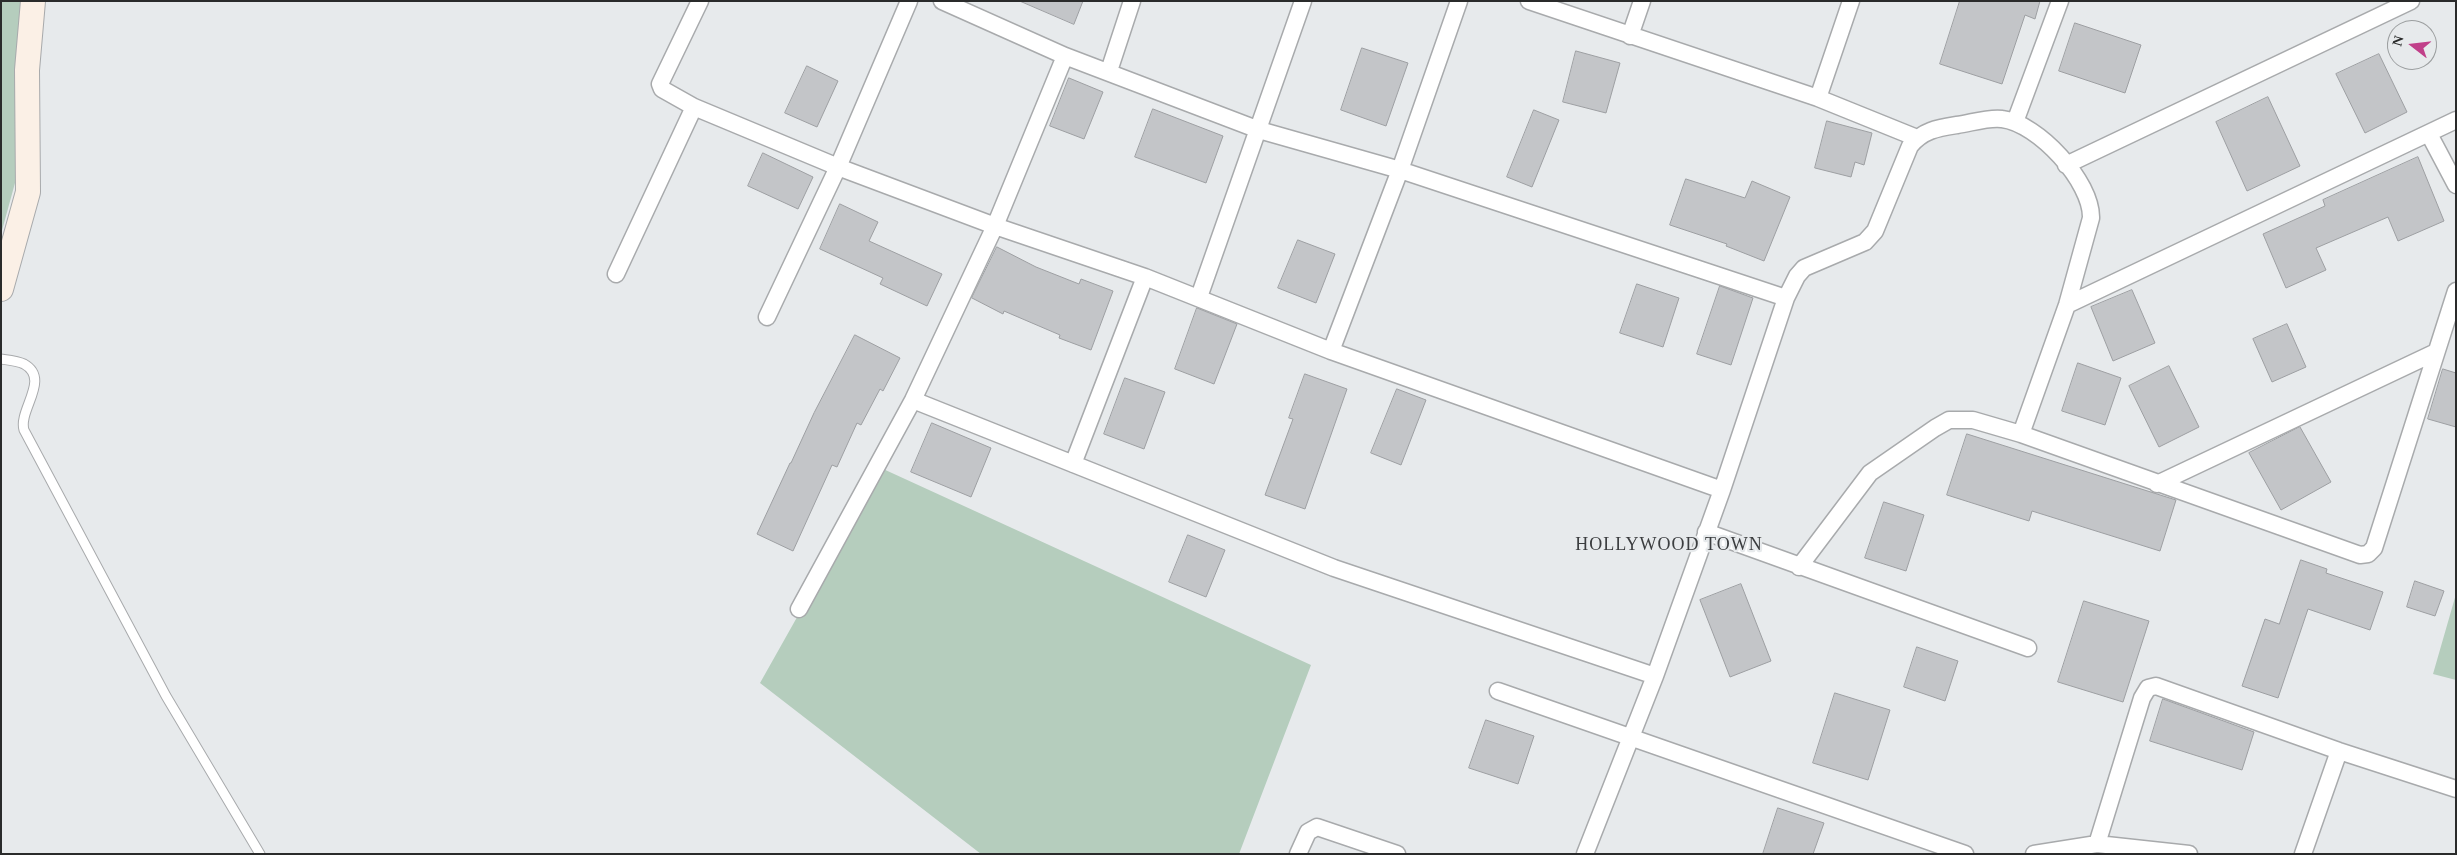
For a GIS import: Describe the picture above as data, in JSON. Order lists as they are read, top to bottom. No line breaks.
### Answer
{"districts":["HOLLYWOOD TOWN"],"north":"left"}
